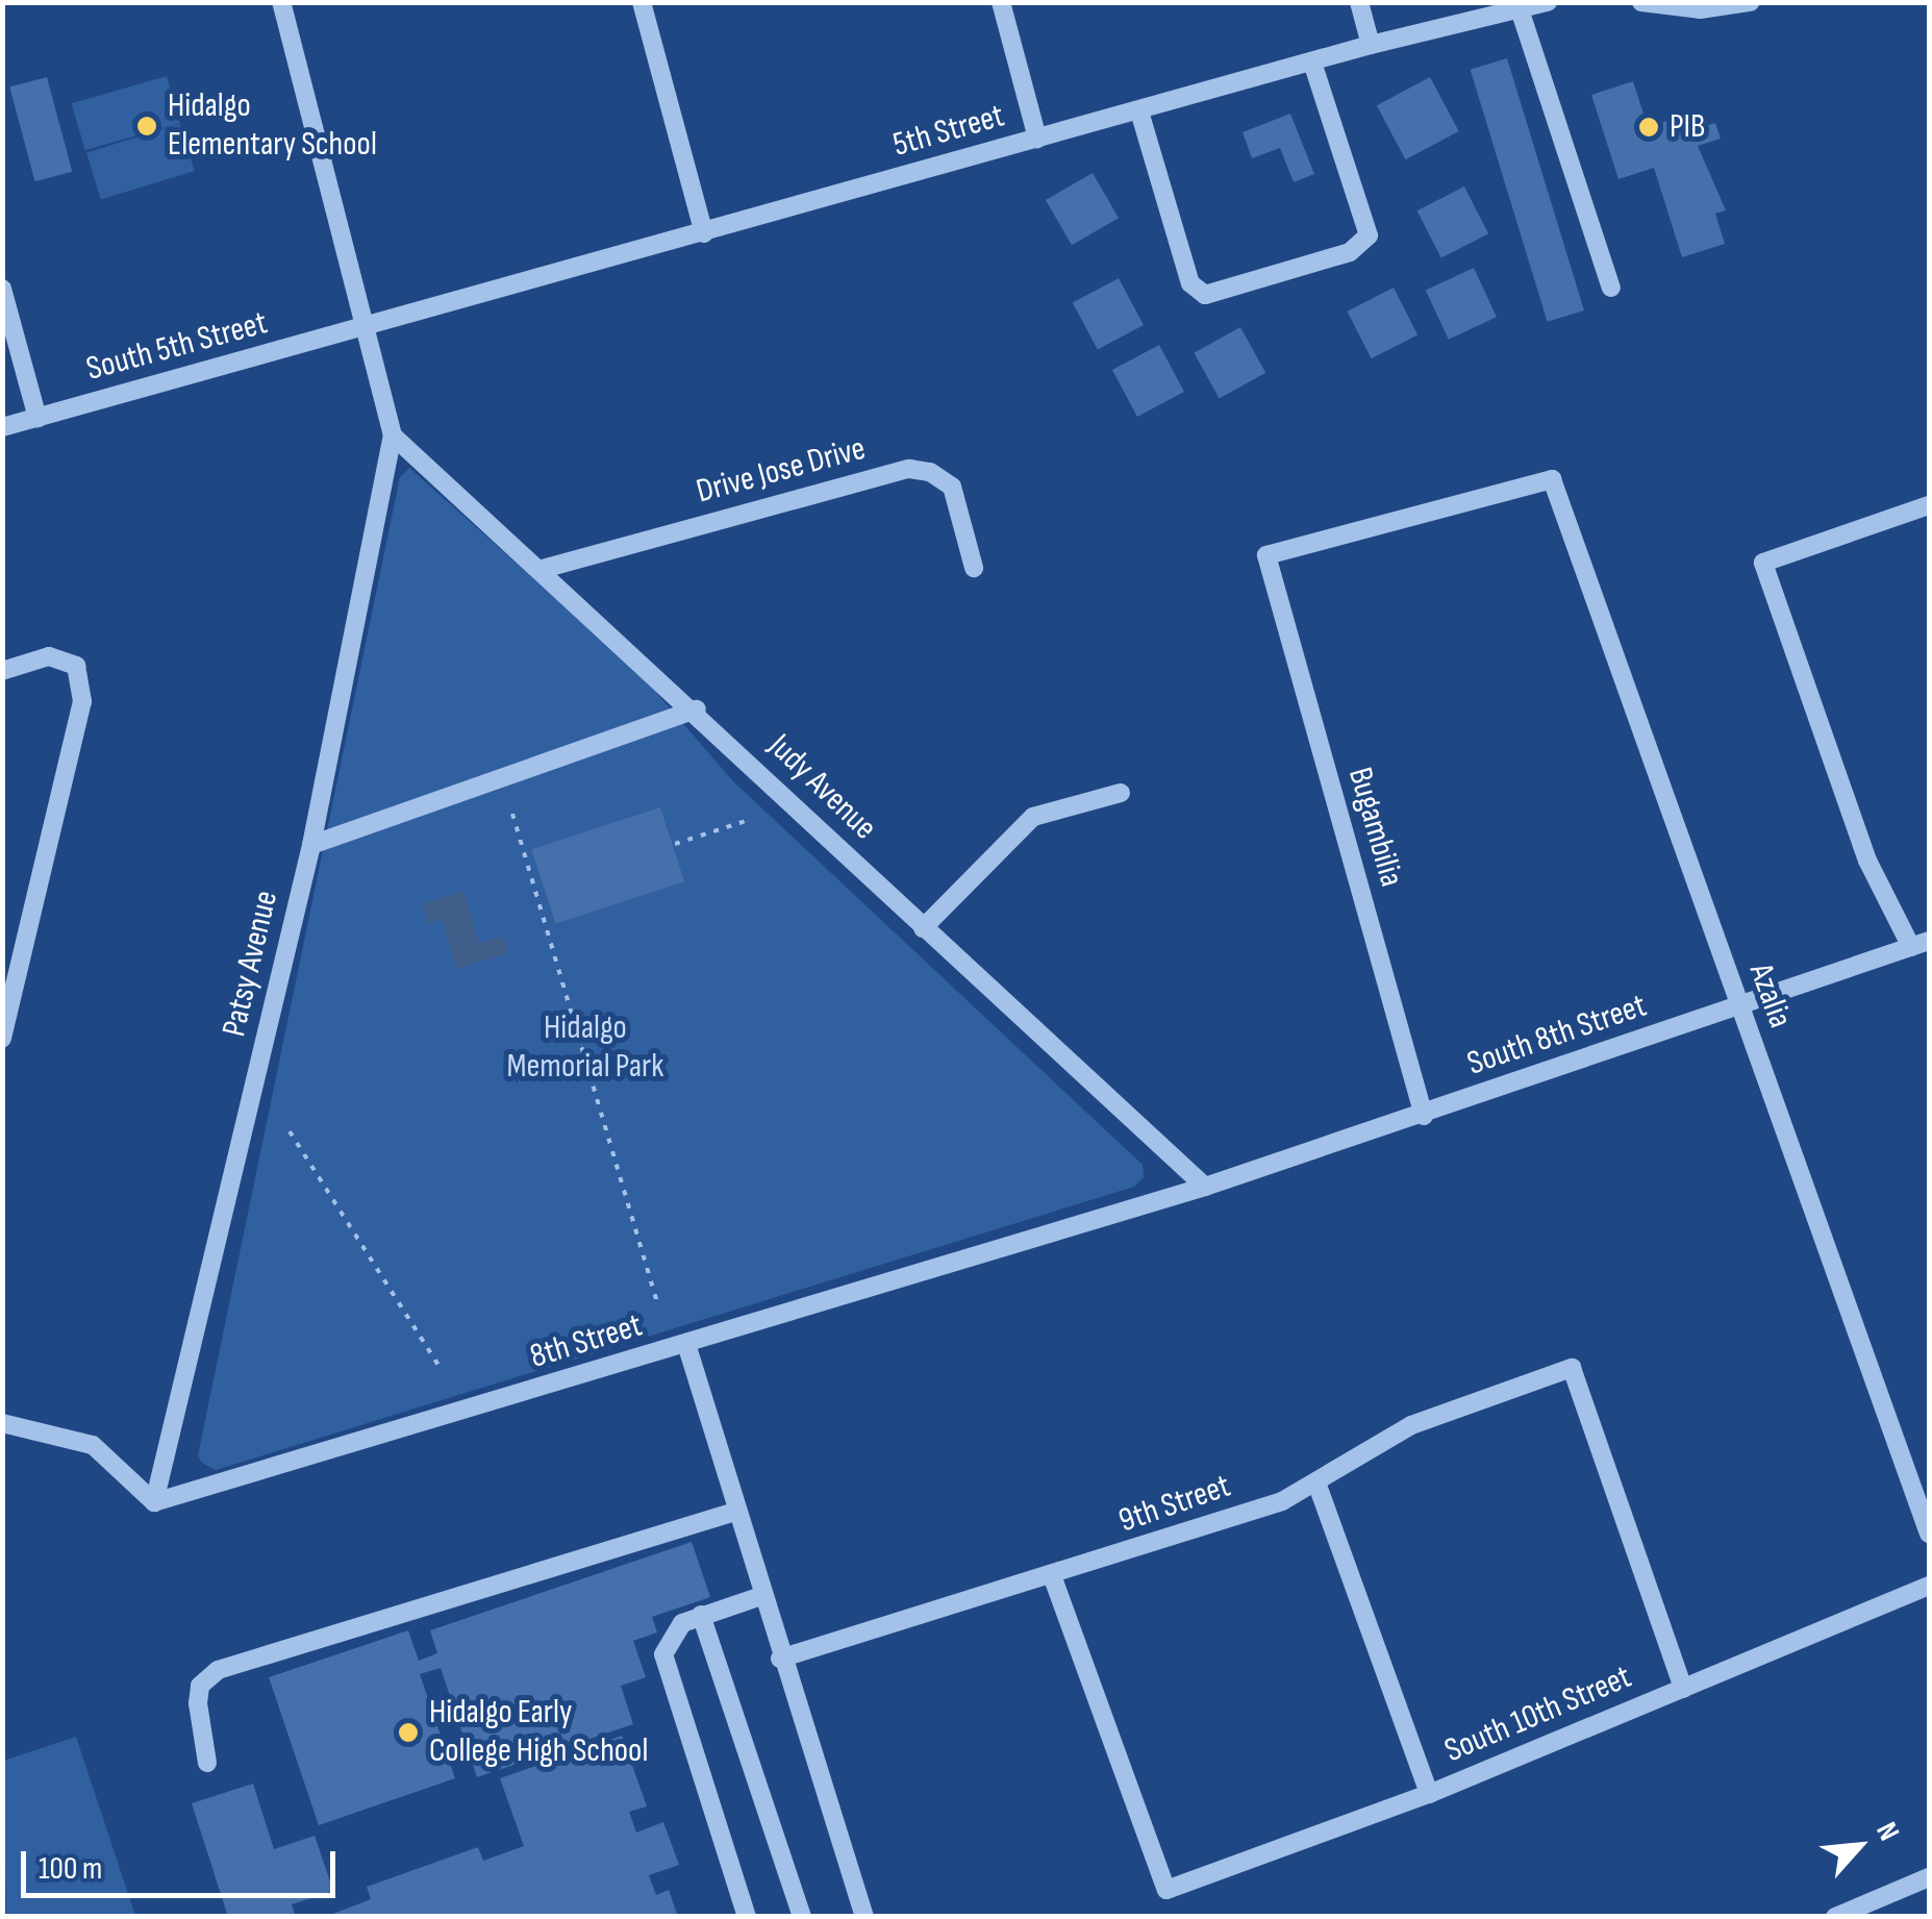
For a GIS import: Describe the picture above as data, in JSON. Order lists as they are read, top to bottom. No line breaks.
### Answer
{"streets":{"street":["5th Street","South 5th Street","Drive Jose Drive","Judy Avenue","Bugambilia","Patsy Avenue","Azalia","South 8th Street","8th Street","9th Street","South 10th Street"]},"crossings":[["5th Street","South 5th Street"],["Drive Jose Drive","Judy Avenue"],["Judy Avenue","Patsy Avenue"],["Judy Avenue","South 8th Street"],["Judy Avenue","8th Street"],["Bugambilia","Azalia"],["Bugambilia","South 8th Street"],["Patsy Avenue","8th Street"],["Azalia","South 8th Street"],["South 8th Street","8th Street"],["9th Street","South 10th Street"]],"parks":["Hidalgo Memorial Park"],"places":["Hidalgo Elementary School","PIB","Hidalgo Early College High School"],"scale_bar":"100 m","north":"top right"}
